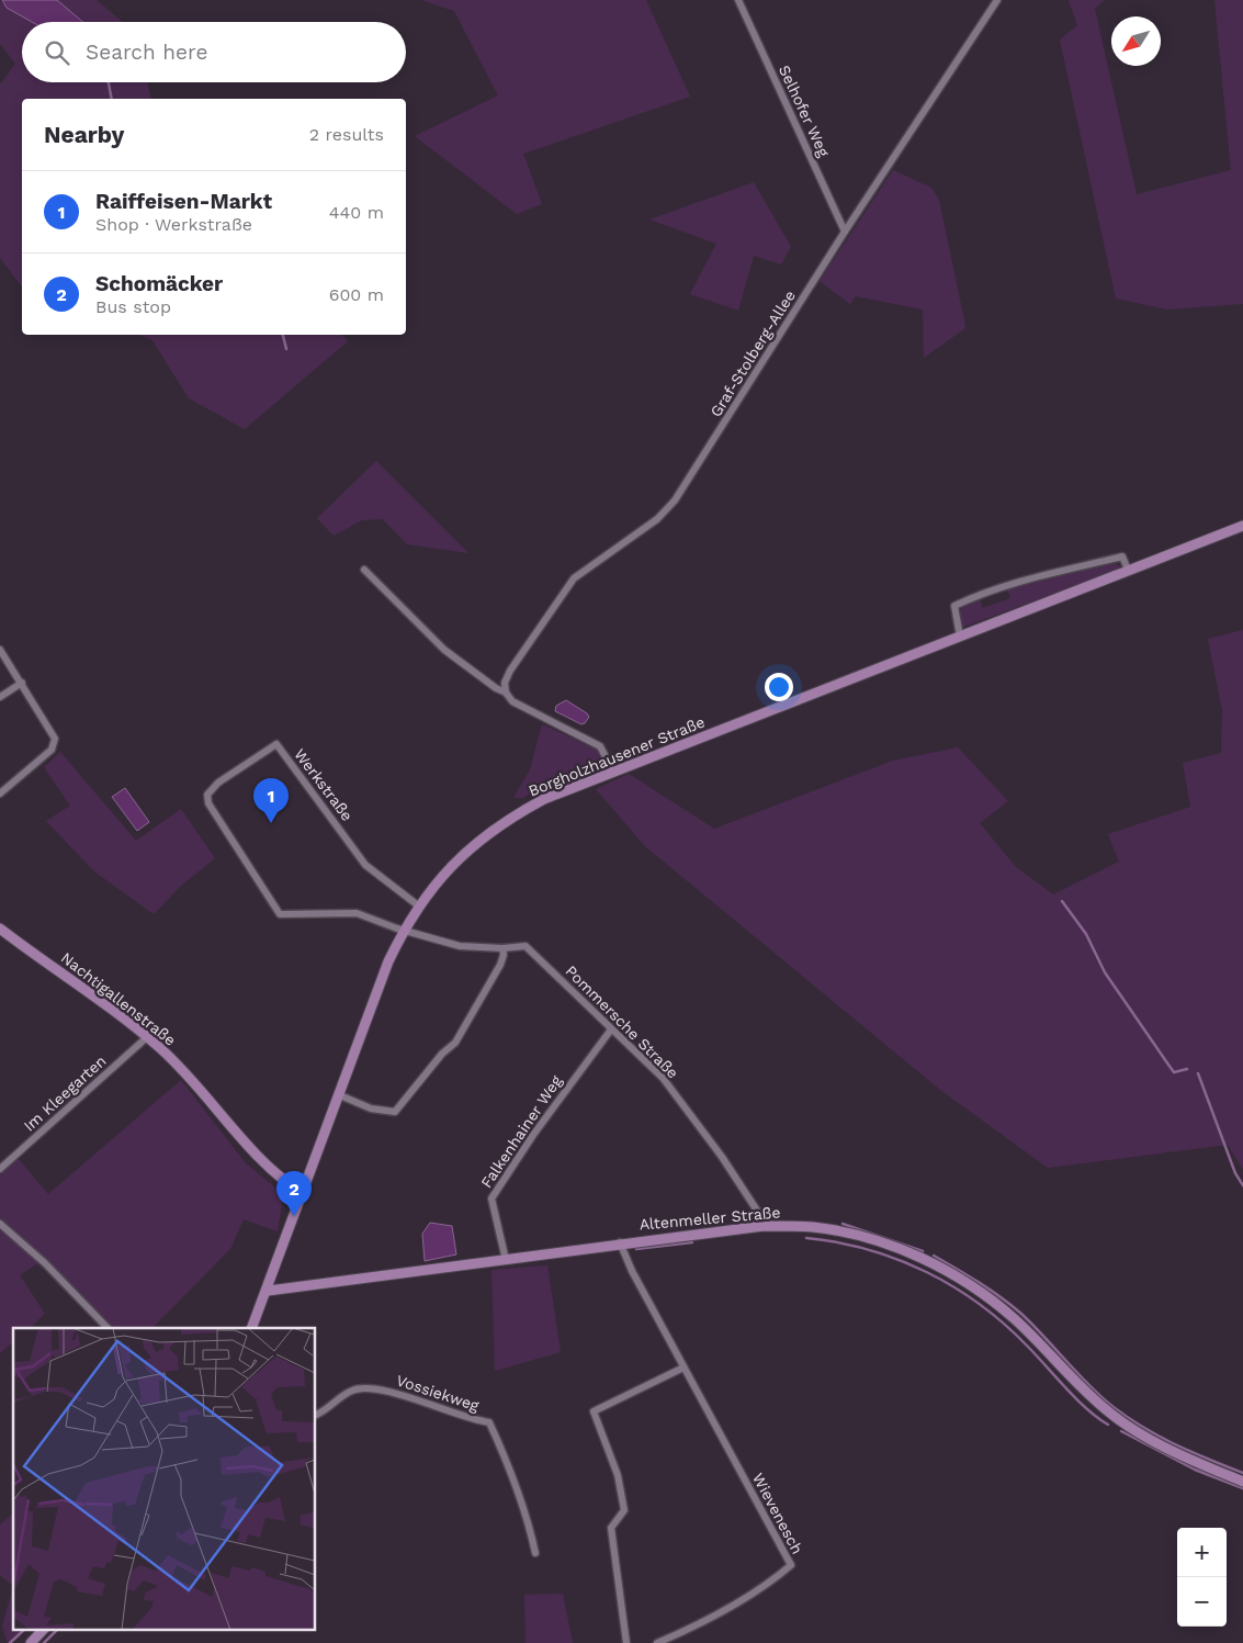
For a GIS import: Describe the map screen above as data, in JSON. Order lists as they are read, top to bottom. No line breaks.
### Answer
{"streets":{"street":["Selhofer Weg","Graf-Stolberg-Allee","Borgholzhausener Straße","Werkstraße","Nachtigallenstraße","Pommersche Straße","Im Kleegarten","Falkenhainer Weg","Altenmeller Straße","Vossiekweg","Wievenesch"]},"crossings":[["Selhofer Weg","Graf-Stolberg-Allee"],["Borgholzhausener Straße","Werkstraße"],["Borgholzhausener Straße","Nachtigallenstraße"],["Borgholzhausener Straße","Pommersche Straße"],["Borgholzhausener Straße","Altenmeller Straße"],["Werkstraße","Pommersche Straße"],["Nachtigallenstraße","Im Kleegarten"],["Pommersche Straße","Falkenhainer Weg"],["Pommersche Straße","Altenmeller Straße"],["Falkenhainer Weg","Altenmeller Straße"],["Altenmeller Straße","Wievenesch"]],"north":"bottom left","page":{"search":"Search here","heading":["Nearby","2 results"],"list":[{"mark":"1","name":"Raiffeisen-Markt","note":"Shop · Werkstraße","value":"440 m"},{"mark":"2","name":"Schomäcker","note":"Bus stop","value":"600 m"}],"pins":["1","2"],"map_buttons":["+","−"]}}
